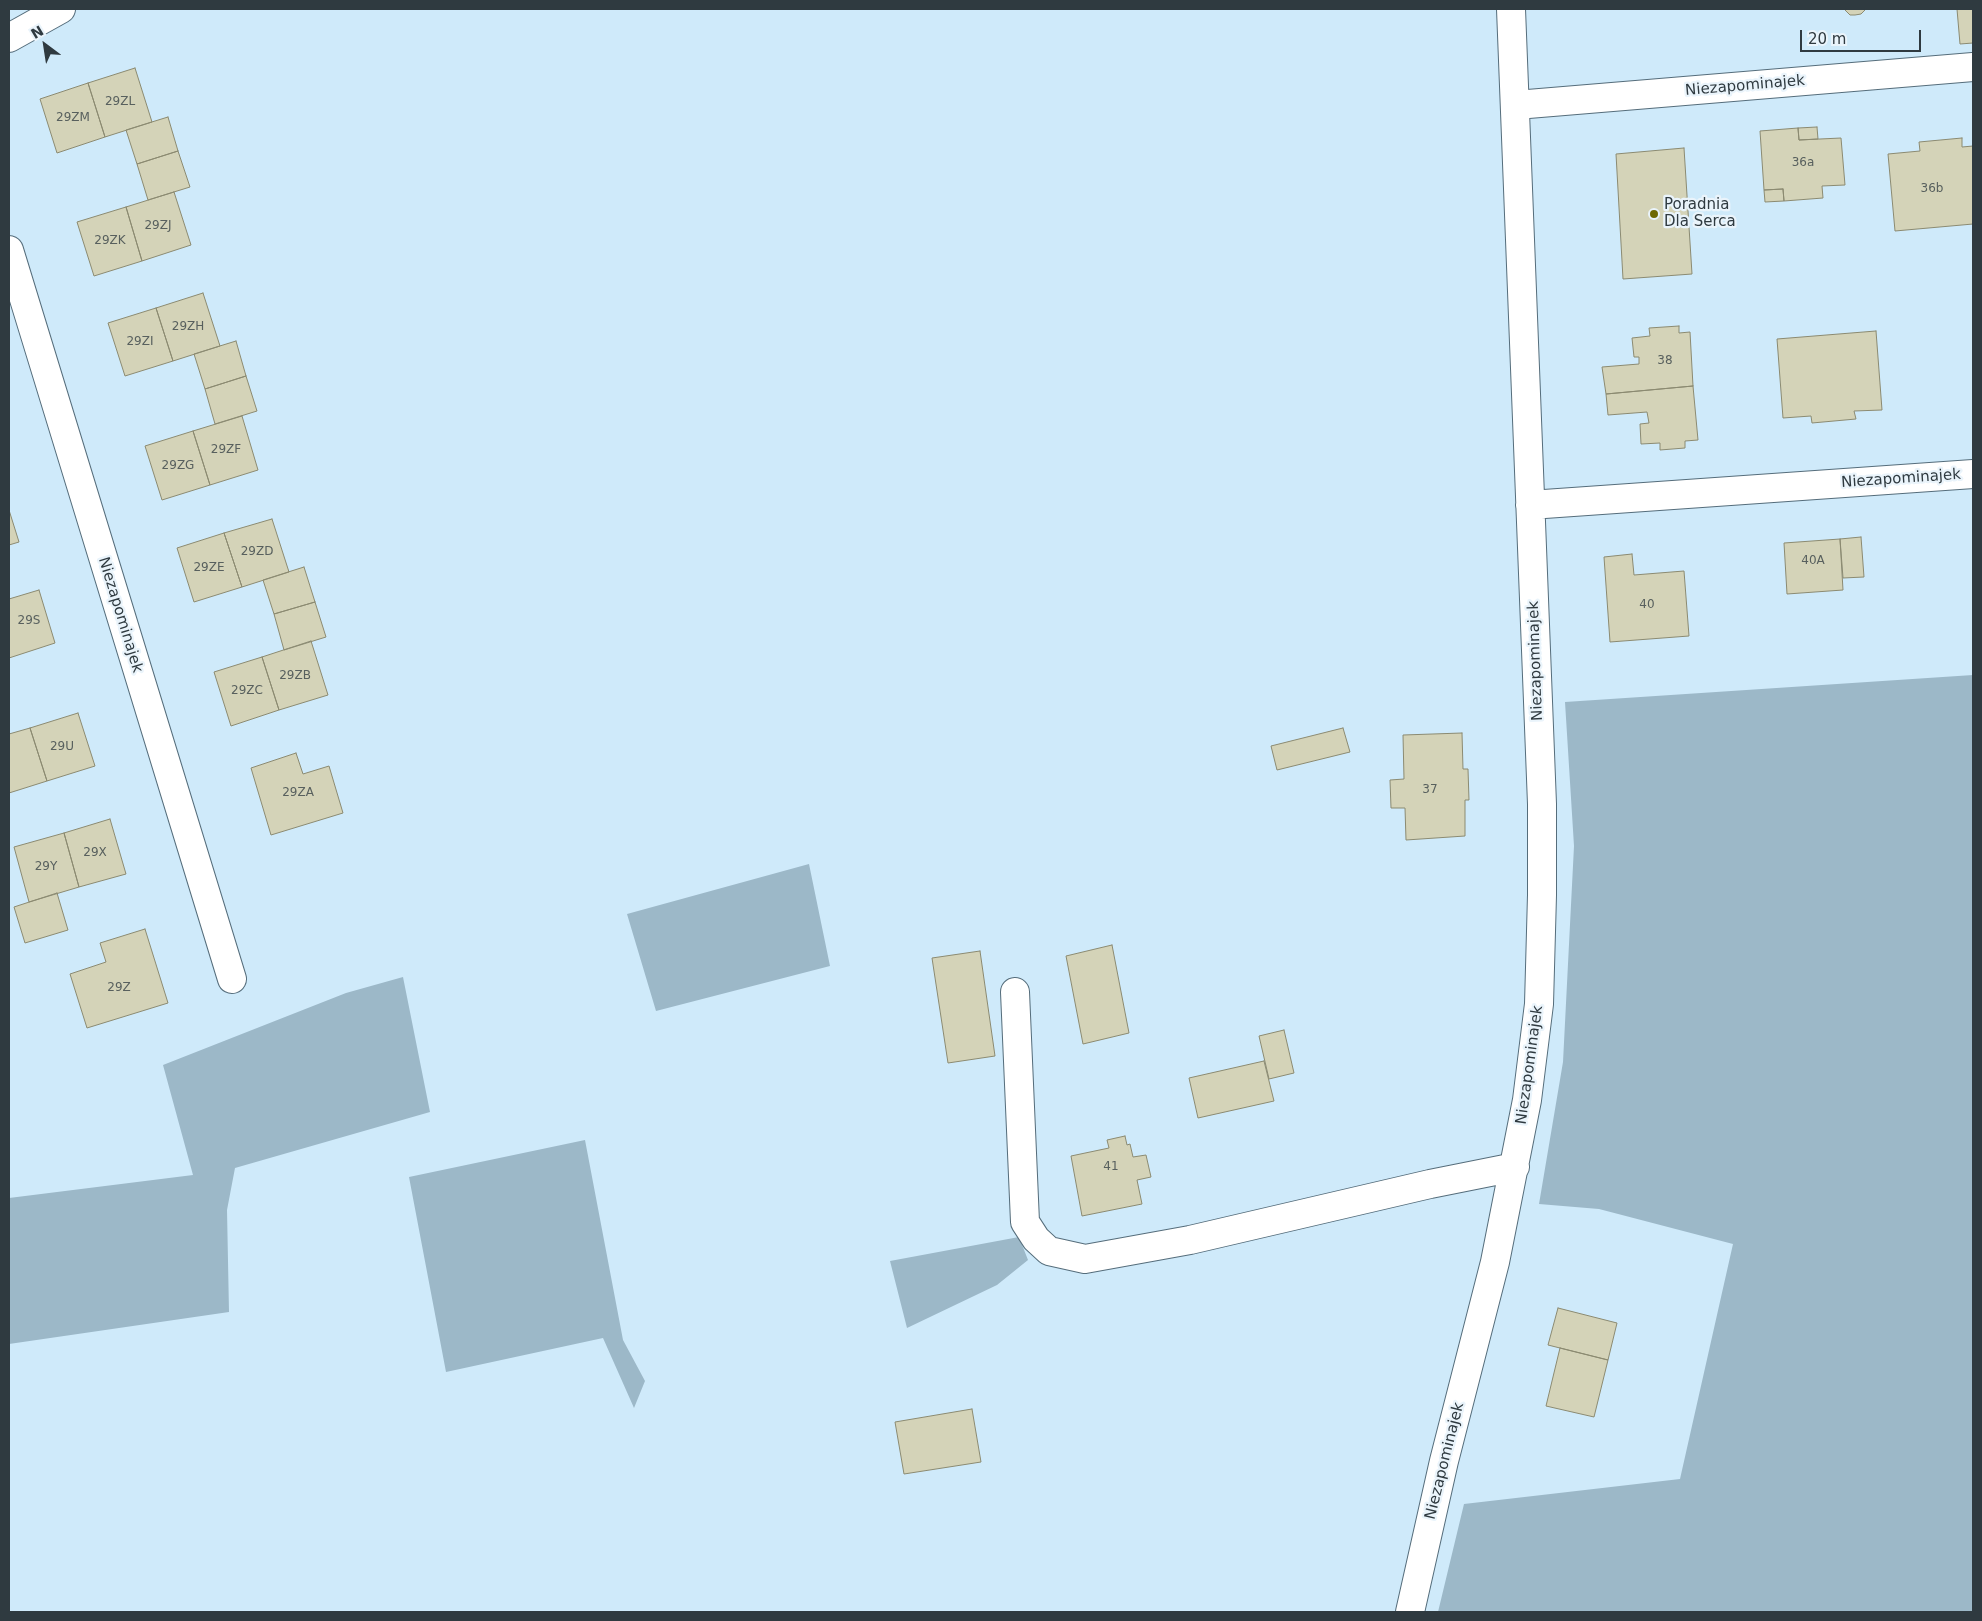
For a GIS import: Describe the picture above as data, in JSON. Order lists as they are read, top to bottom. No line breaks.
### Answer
{"streets":{"street":["Niezapominajek"]},"places":["Poradnia Dla Serca"],"house_numbers":["29ZL","29ZM","36a","36b","29ZJ","29ZK","29ZH","29ZI","38","29ZF","29ZG","29ZD","40A","29ZE","40","29S","29ZB","29ZC","29U","37","29ZA","29X","29Y","29Z","41"],"scale_bar":"20 m","north":"top left"}
